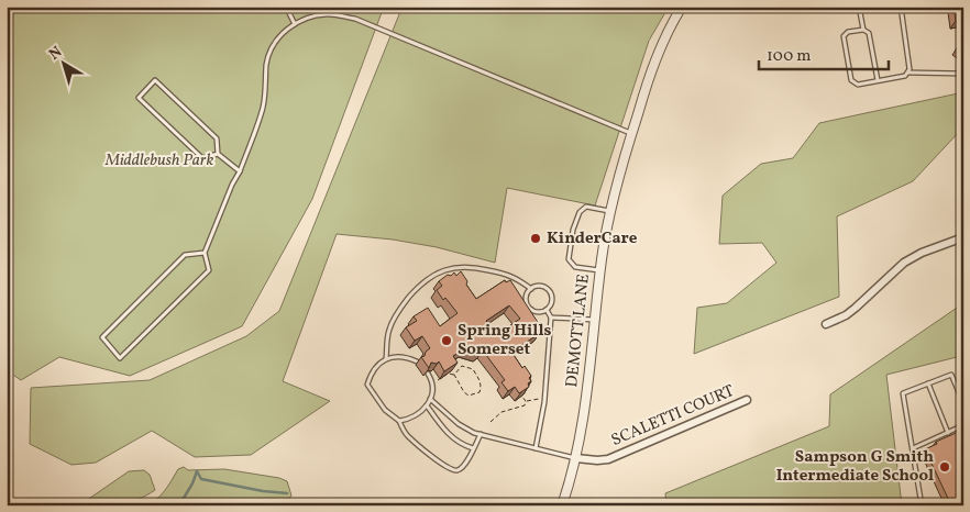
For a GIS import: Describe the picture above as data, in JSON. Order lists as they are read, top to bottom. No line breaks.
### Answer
{"streets":{"street":["DEMOTT LANE","SCALETTI COURT"]},"crossings":[["DEMOTT LANE","SCALETTI COURT"]],"parks":["Middlebush Park"],"places":["KinderCare","Spring Hills Somerset","Sampson G Smith Intermediate School"],"scale_bar":"100 m","north":"top left"}
